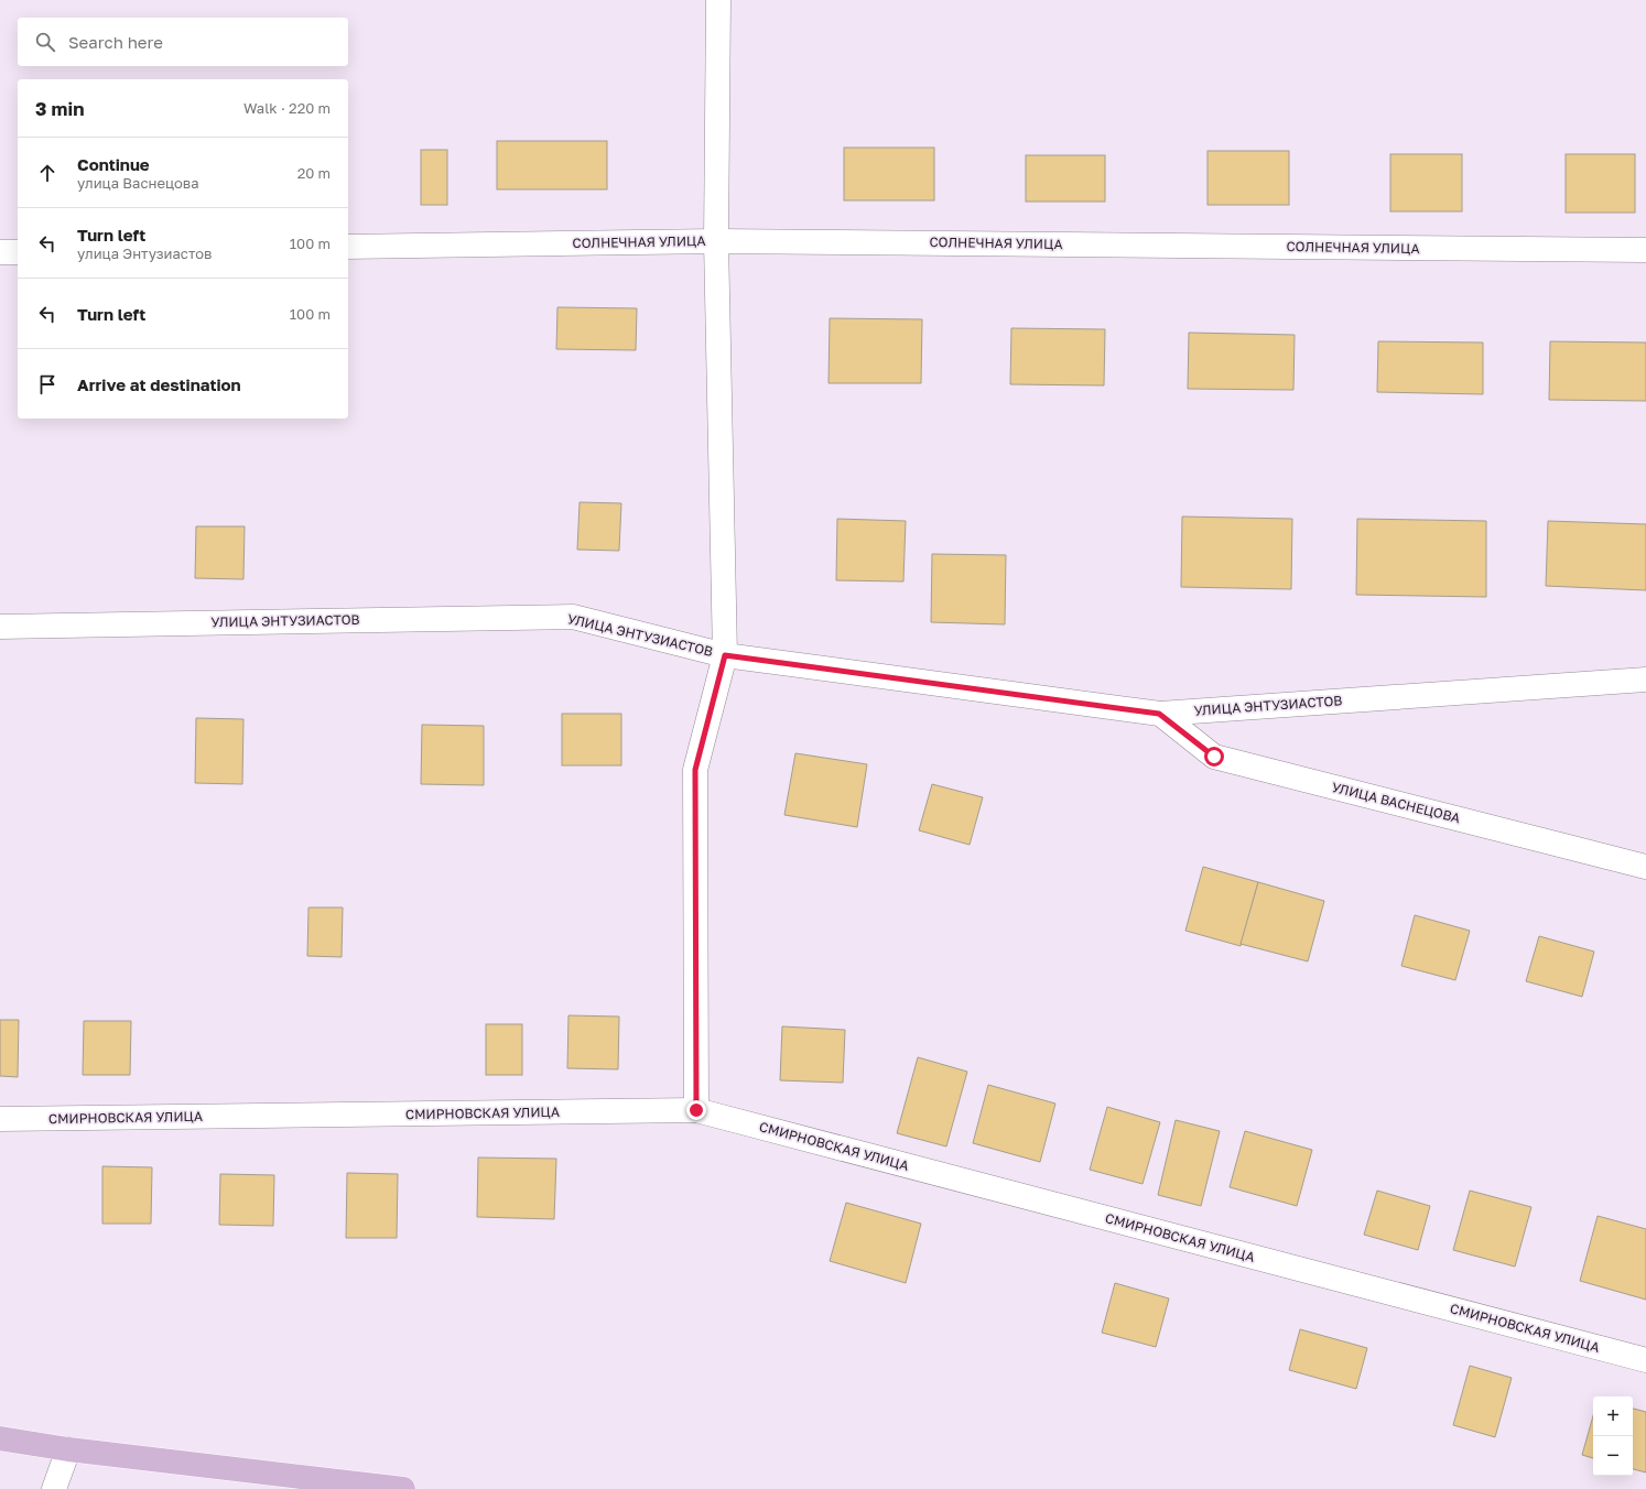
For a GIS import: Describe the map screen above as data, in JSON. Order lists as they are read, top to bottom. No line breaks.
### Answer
{"streets":{"street":["СОЛНЕЧНАЯ УЛИЦА","УЛИЦА ЭНТУЗИАСТОВ","УЛИЦА ВАСНЕЦОВА","СМИРНОВСКАЯ УЛИЦА"]},"crossings":[["УЛИЦА ЭНТУЗИАСТОВ","УЛИЦА ВАСНЕЦОВА"]],"page":{"search":"Search here","heading":["3 min","Walk · 220 m"],"list":[["Continue","улица Васнецова","20 m"],["Turn left","улица Энтузиастов","100 m"],["Turn left","100 m"],"Arrive at destination"],"map_buttons":["+","−"]}}
